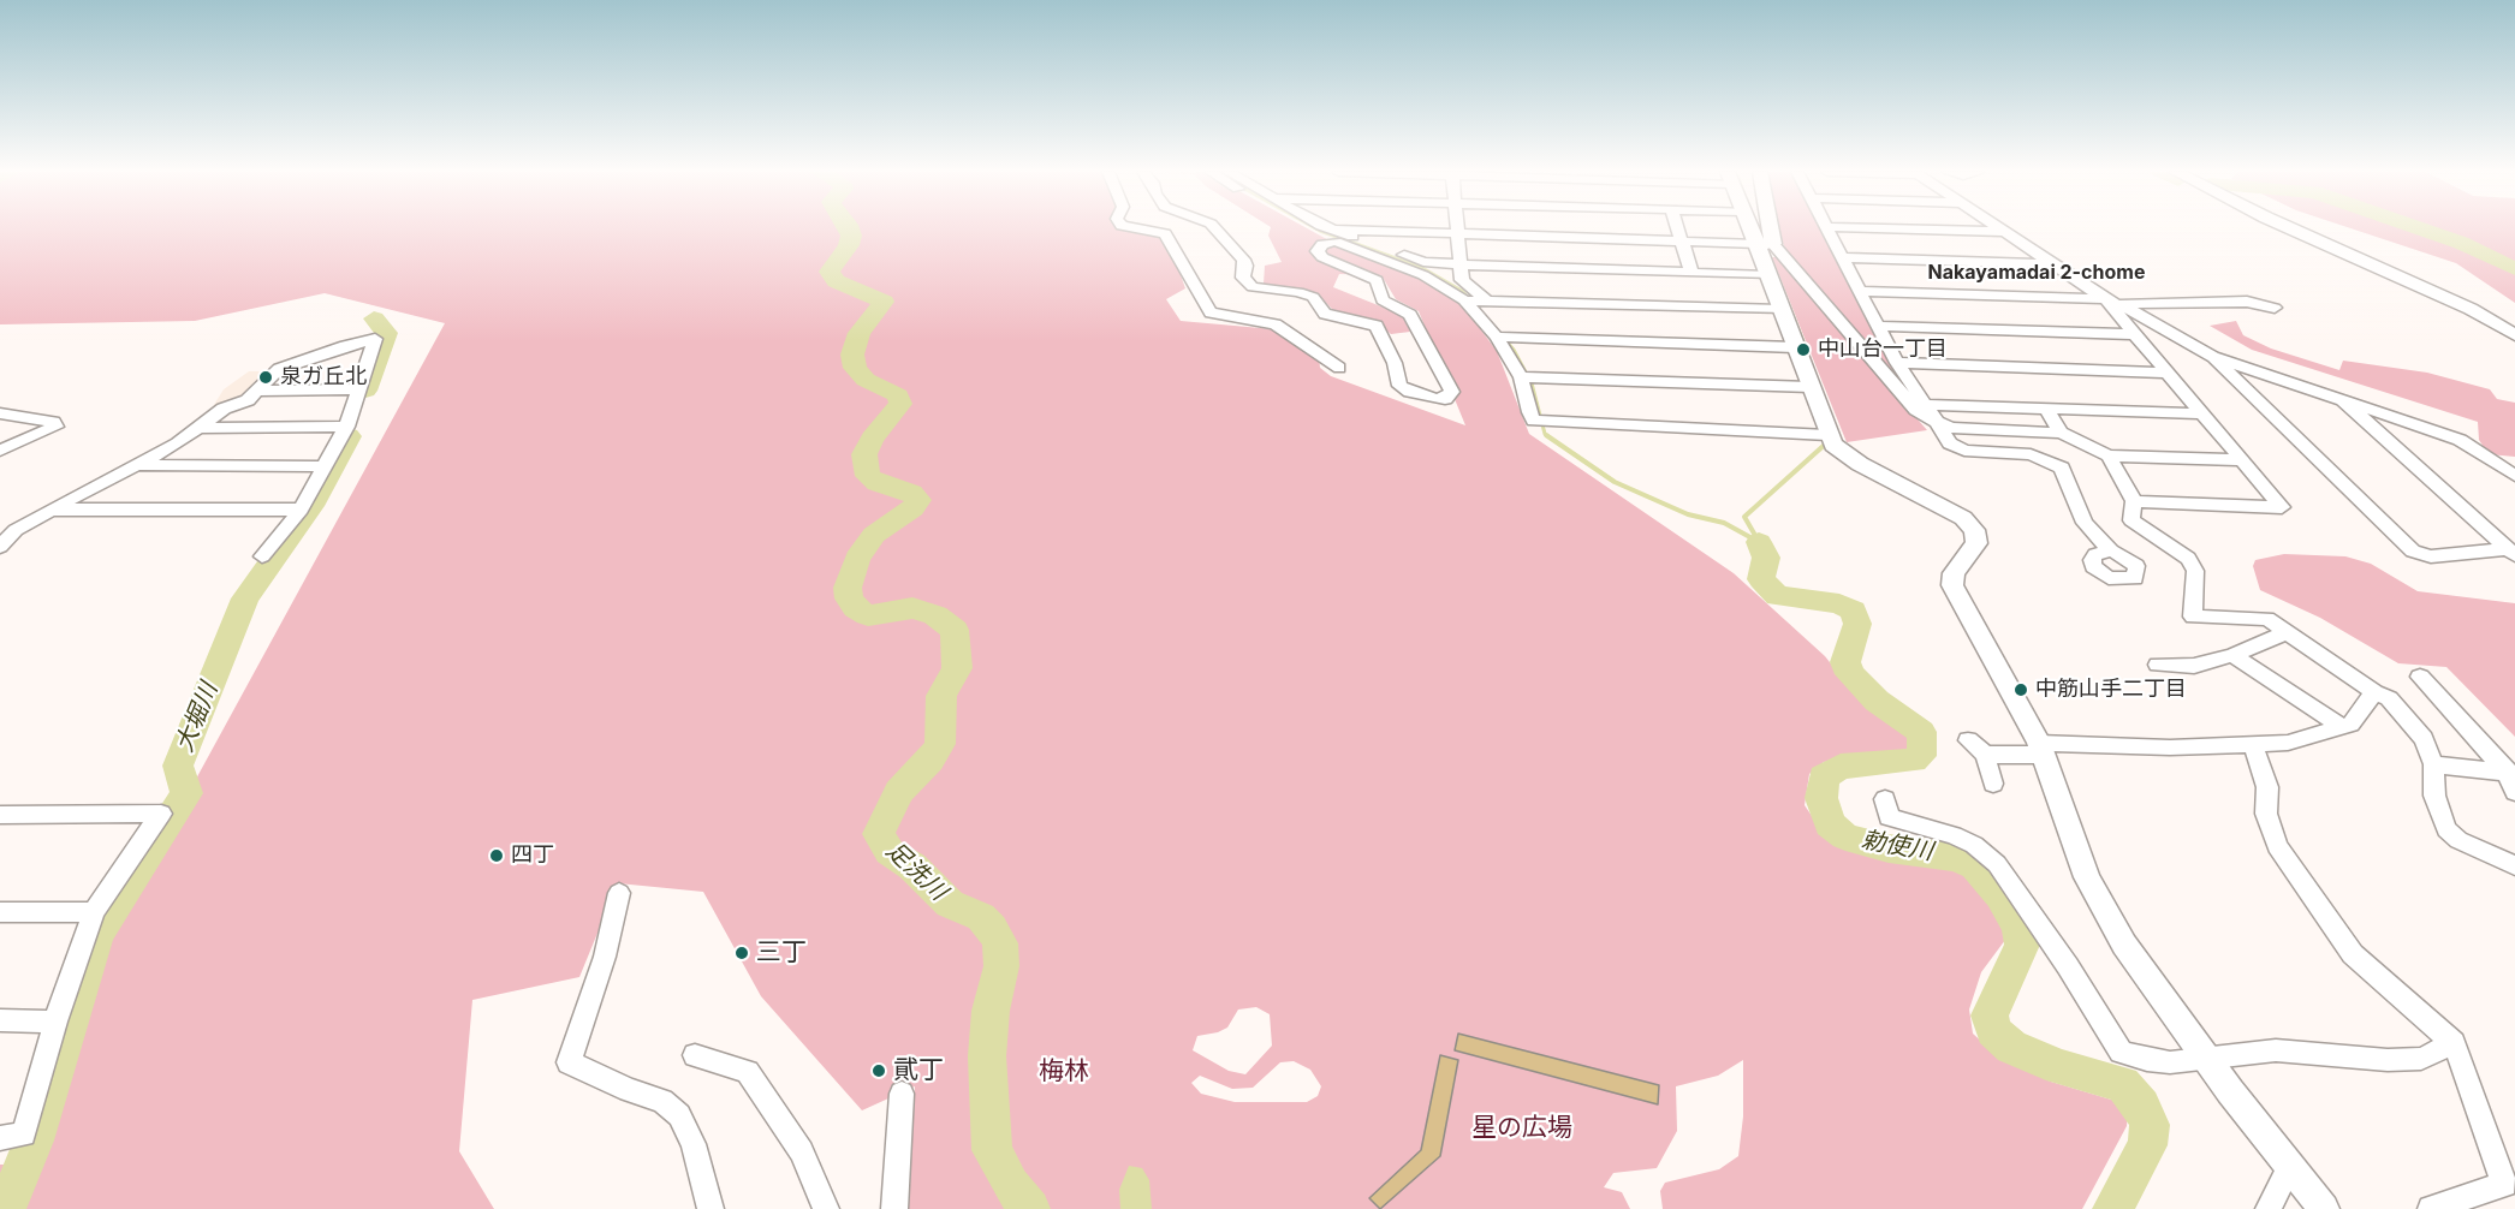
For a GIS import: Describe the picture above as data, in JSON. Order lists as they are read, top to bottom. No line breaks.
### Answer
{"districts":["Nakayamadai 2-chome"],"water":["大堀川","勅使川","足洗川"],"parks":["梅林","星の広場"],"places":["中山台一丁目","泉ガ丘北","中筋山手二丁目","四丁","三丁","貮丁"]}
